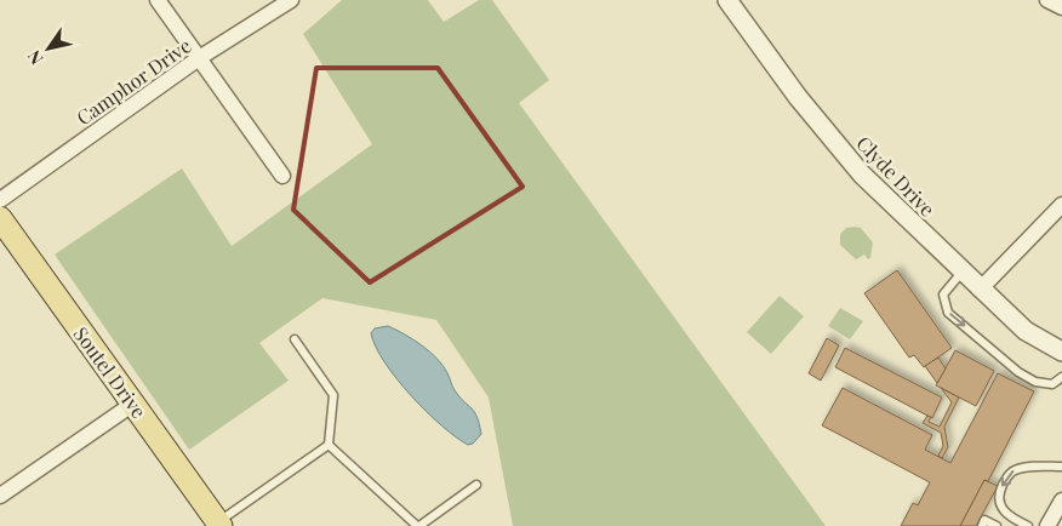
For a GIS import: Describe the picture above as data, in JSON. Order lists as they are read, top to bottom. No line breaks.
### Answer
{"streets":{"main road":["Soutel Drive"],"street":["Camphor Drive","Clyde Drive"]},"north":"bottom left"}
